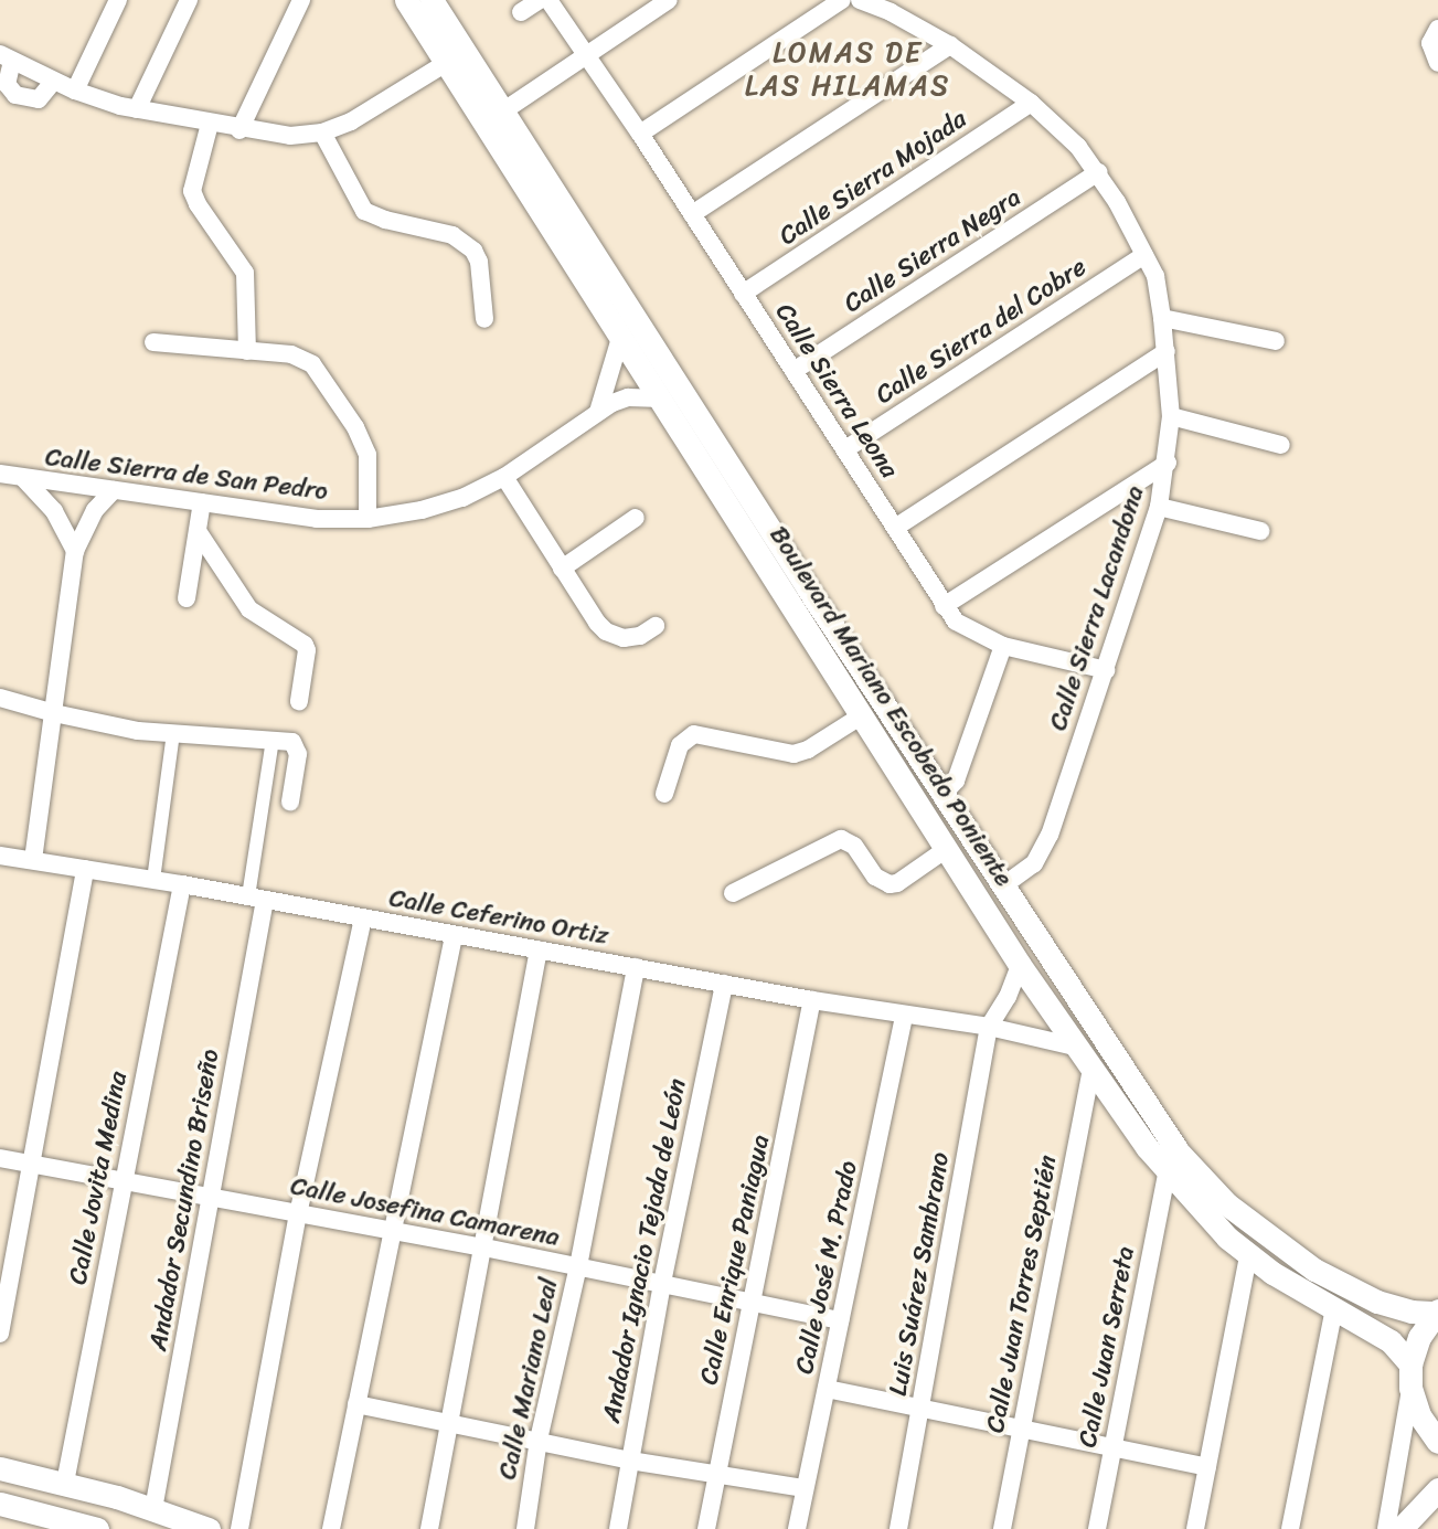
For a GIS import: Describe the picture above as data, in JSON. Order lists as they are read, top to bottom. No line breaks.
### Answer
{"streets":{"street":["Calle Sierra Mojada","Calle Sierra Negra","Calle Sierra del Cobre","Calle Sierra Leona","Calle Sierra de San Pedro","Calle Sierra Lacandona","Boulevard Mariano Escobedo Poniente","Calle Ceferino Ortiz","Calle Jovita Medina","Andador Secundino Briseño","Calle Josefina Camarena","Andador Ignacio Tejada de León","Calle Enrique Paniagua","Calle José M. Prado","Luis Suárez Sambrano","Calle Juan Torres Septién","Calle Juan Serreta","Calle Mariano Leal"]},"crossings":[["Calle Sierra Mojada","Calle Sierra Leona"],["Calle Sierra Mojada","Calle Sierra Lacandona"],["Calle Sierra Negra","Calle Sierra Leona"],["Calle Sierra Negra","Calle Sierra Lacandona"],["Calle Sierra del Cobre","Calle Sierra Leona"],["Calle Sierra del Cobre","Calle Sierra Lacandona"],["Calle Sierra Leona","Calle Sierra Lacandona"],["Calle Sierra de San Pedro","Boulevard Mariano Escobedo Poniente"],["Calle Sierra Lacandona","Boulevard Mariano Escobedo Poniente"],["Boulevard Mariano Escobedo Poniente","Calle Ceferino Ortiz"],["Boulevard Mariano Escobedo Poniente","Calle Juan Torres Septién"],["Boulevard Mariano Escobedo Poniente","Calle Juan Serreta"],["Calle Ceferino Ortiz","Calle Jovita Medina"],["Calle Ceferino Ortiz","Andador Secundino Briseño"],["Calle Ceferino Ortiz","Andador Ignacio Tejada de León"],["Calle Ceferino Ortiz","Calle Enrique Paniagua"],["Calle Ceferino Ortiz","Calle José M. Prado"],["Calle Ceferino Ortiz","Luis Suárez Sambrano"],["Calle Ceferino Ortiz","Calle Mariano Leal"],["Calle Jovita Medina","Calle Josefina Camarena"],["Andador Secundino Briseño","Calle Josefina Camarena"],["Calle Josefina Camarena","Andador Ignacio Tejada de León"],["Calle Josefina Camarena","Calle Enrique Paniagua"],["Calle Josefina Camarena","Calle José M. Prado"],["Calle Josefina Camarena","Calle Mariano Leal"]],"districts":["LOMAS DE LAS HILAMAS"]}
